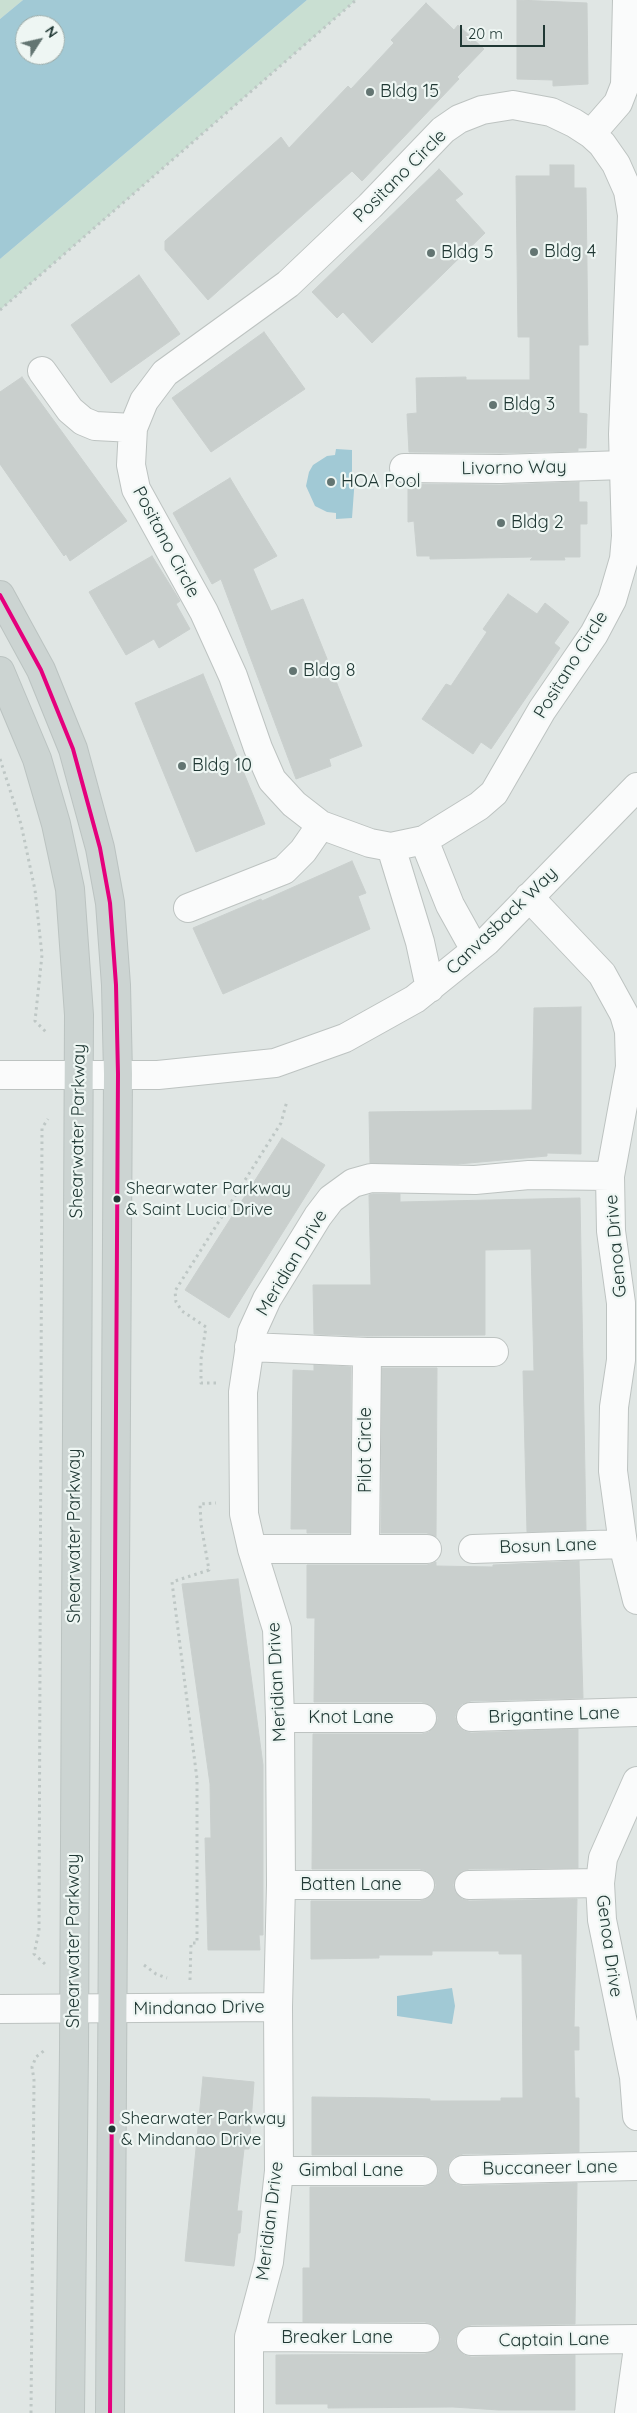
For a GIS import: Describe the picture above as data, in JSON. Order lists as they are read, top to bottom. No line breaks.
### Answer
{"streets":{"main road":["Shearwater Parkway"],"street":["Positano Circle","Livorno Way","Canvasback Way","Genoa Drive","Meridian Drive","Pilot Circle","Bosun Lane","Brigantine Lane","Knot Lane","Batten Lane","Mindanao Drive","Buccaneer Lane","Gimbal Lane","Breaker Lane","Captain Lane"]},"crossings":[["Positano Circle","Livorno Way"],["Canvasback Way","Shearwater Parkway"],["Canvasback Way","Genoa Drive"],["Shearwater Parkway","Mindanao Drive"],["Genoa Drive","Meridian Drive"],["Genoa Drive","Bosun Lane"],["Meridian Drive","Knot Lane"],["Meridian Drive","Batten Lane"],["Meridian Drive","Mindanao Drive"],["Meridian Drive","Gimbal Lane"],["Meridian Drive","Breaker Lane"]],"places":["Bldg 15","Bldg 4","Bldg 5","Bldg 3","HOA Pool","Bldg 2","Bldg 8","Bldg 10","Shearwater Parkway & Saint Lucia Drive","Shearwater Parkway & Mindanao Drive"],"scale_bar":"20 m","north":"top right"}
